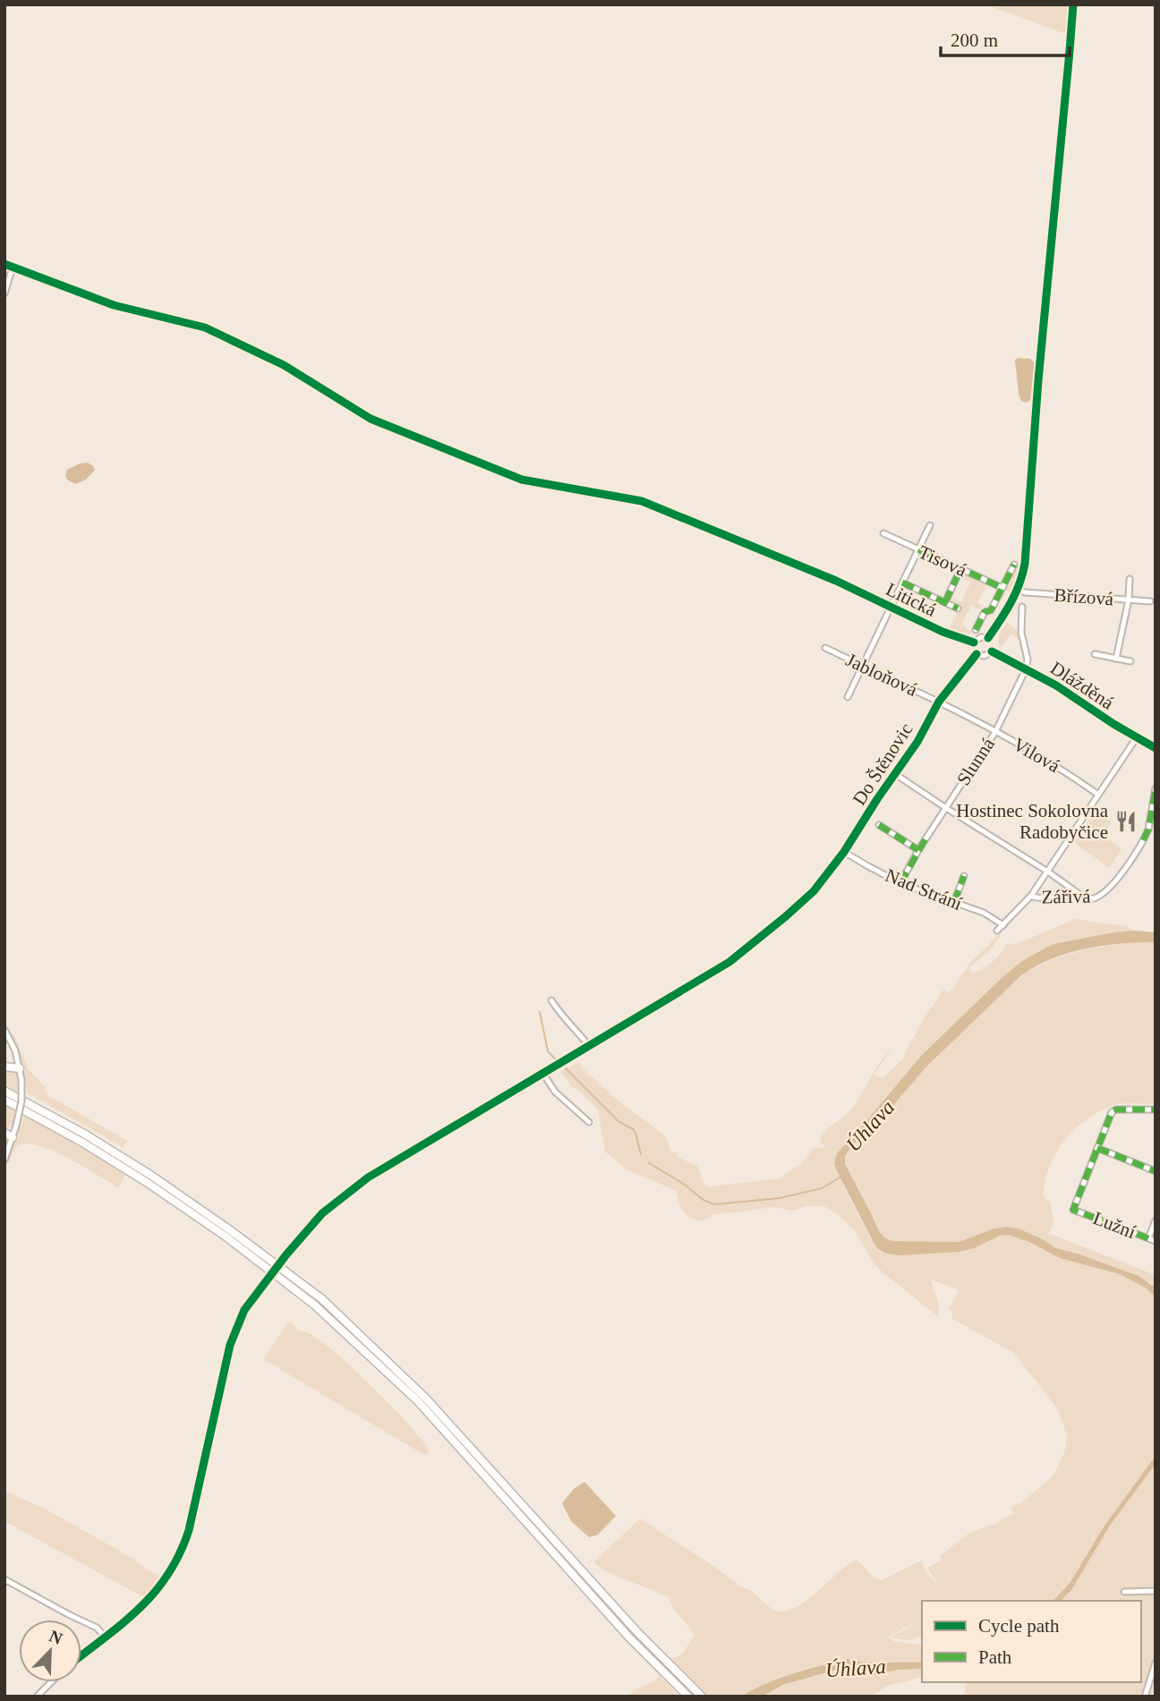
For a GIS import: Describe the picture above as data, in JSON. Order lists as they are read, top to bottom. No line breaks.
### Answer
{"streets":{"street":["Tisová","Břízová","Litická","Jabloňová","Dlážděná","Vilová","Slunná","Do Štěnovic","Nad Strání","Zářivá","Lužní"]},"crossings":[["Litická","Dlážděná"],["Litická","Do Štěnovic"],["Jabloňová","Vilová"],["Jabloňová","Do Štěnovic"],["Dlážděná","Slunná"],["Dlážděná","Do Štěnovic"],["Vilová","Slunná"],["Vilová","Do Štěnovic"],["Slunná","Nad Strání"],["Do Štěnovic","Nad Strání"],["Nad Strání","Zářivá"]],"water":["Úhlava"],"places":{"restaurant":["Hostinec Sokolovna Radobyčice"]},"legend":["Cycle path","Path"],"scale_bar":"200 m","north":"top right"}
